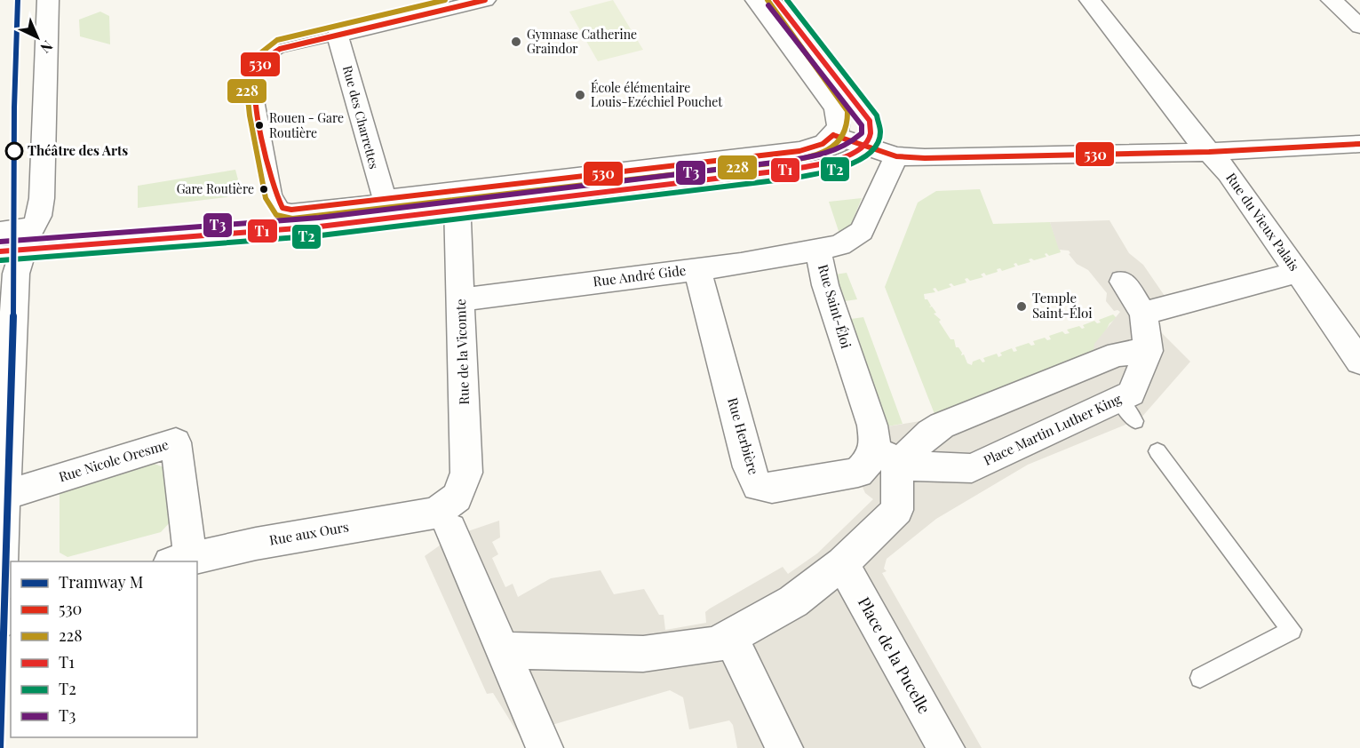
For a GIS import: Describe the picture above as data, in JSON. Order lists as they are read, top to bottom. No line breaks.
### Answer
{"streets":{"street":["Rue des Charrettes","Rue du Vieux Palais","Rue André Gide","Rue Saint-Éloi","Rue de la Vicomte","Place Martin Luther King","Rue Herbière","Rue Nicole Oresme","Rue aux Ours","Place de la Pucelle"]},"crossings":[["Rue André Gide","Rue Saint-Éloi"],["Rue André Gide","Rue de la Vicomte"],["Rue André Gide","Rue Herbière"],["Rue Saint-Éloi","Place Martin Luther King"],["Rue Saint-Éloi","Rue Herbière"],["Rue Saint-Éloi","Place de la Pucelle"],["Rue de la Vicomte","Rue aux Ours"],["Place Martin Luther King","Rue Herbière"],["Rue Nicole Oresme","Rue aux Ours"]],"places":["Gymnase Catherine Graindor","École élémentaire Louis-Ezéchiel Pouchet","Rouen - Gare Routière","Théâtre des Arts","Gare Routière","Temple Saint-Éloi"],"lines":["tram line M","transit line 530","transit line 228","transit line T1","transit line T2","transit line T3"],"legend":["Tramway M","530","228","T1","T2","T3"],"north":"bottom right"}
